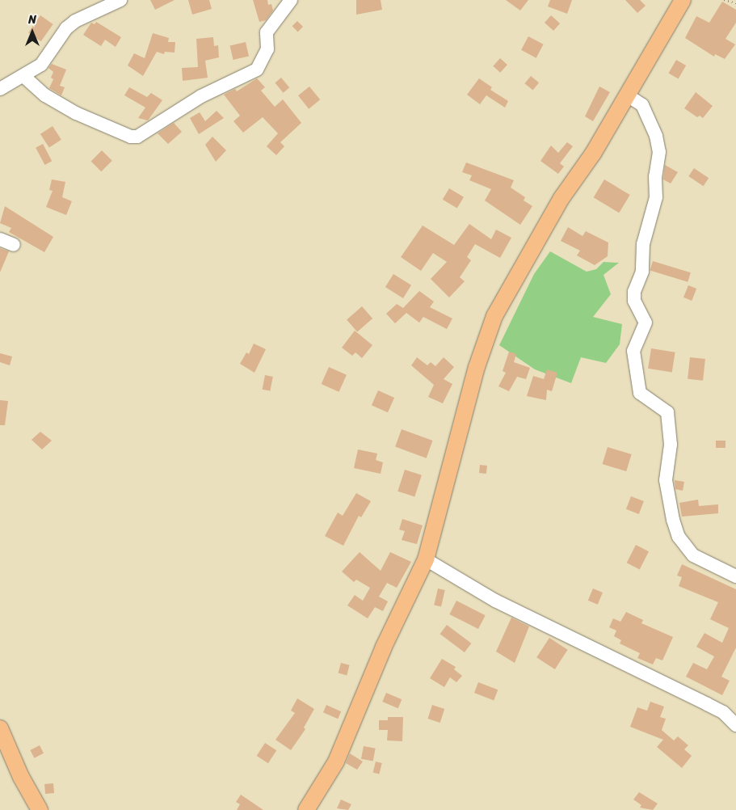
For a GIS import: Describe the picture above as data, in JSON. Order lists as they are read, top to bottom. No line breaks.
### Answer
{"north":"top"}
